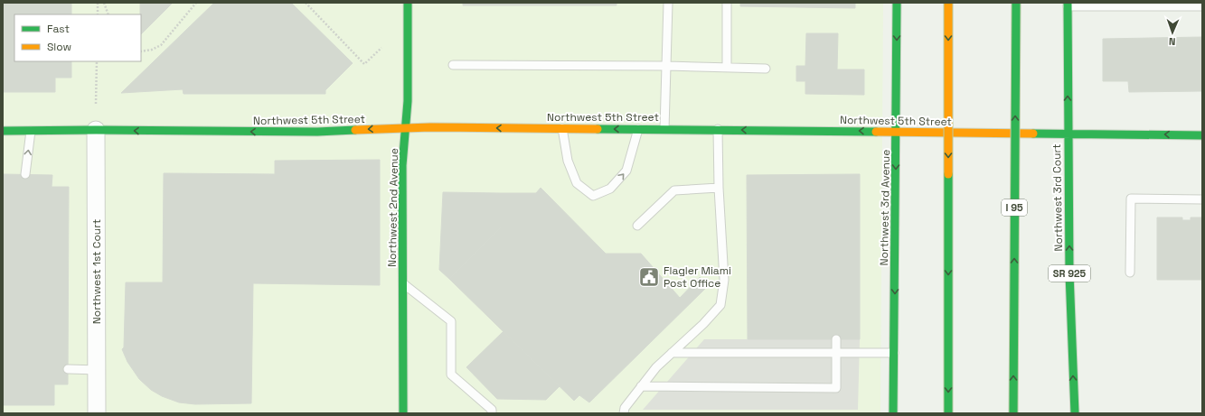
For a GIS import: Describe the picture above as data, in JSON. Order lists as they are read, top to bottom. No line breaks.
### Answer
{"streets":{"main road":["Northwest 5th Street","Northwest 3rd Court","Northwest 2nd Avenue","Northwest 3rd Avenue","I 95","SR 925"],"street":["Northwest 1st Court"]},"crossings":[["Northwest 5th Street","Northwest 3rd Court"],["Northwest 5th Street","Northwest 2nd Avenue"],["Northwest 5th Street","Northwest 3rd Avenue"],["Northwest 5th Street","Northwest 1st Court"]],"one_way":["Northwest 5th Street"],"places":{"public building":["Flagler Miami Post Office"]},"legend":["Fast","Slow"],"north":"bottom"}
